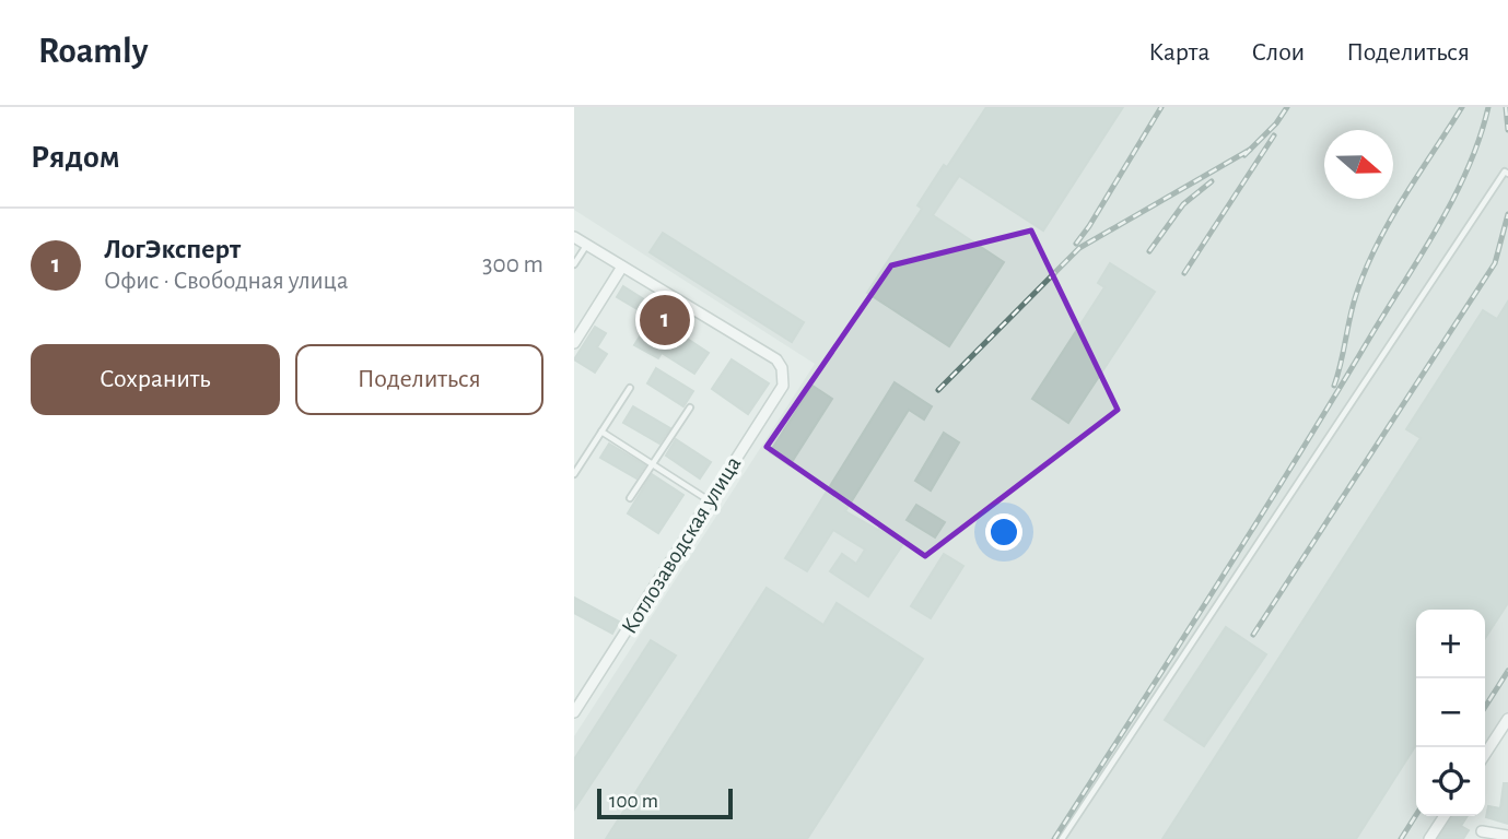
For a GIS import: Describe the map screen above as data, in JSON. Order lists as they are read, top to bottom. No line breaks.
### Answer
{"streets":{"street":["Котлозаводская улица"]},"scale_bar":"100 m","north":"right","page":{"header":"Roamly","nav":["Карта","Слои","Поделиться"],"heading":"Рядом","list":[{"mark":"1","name":"ЛогЭксперт","note":"Офис · Свободная улица","value":"300 m"}],"pins":"1","buttons":["Сохранить","Поделиться"],"map_buttons":["+","−"],"scale":"100 m"}}
